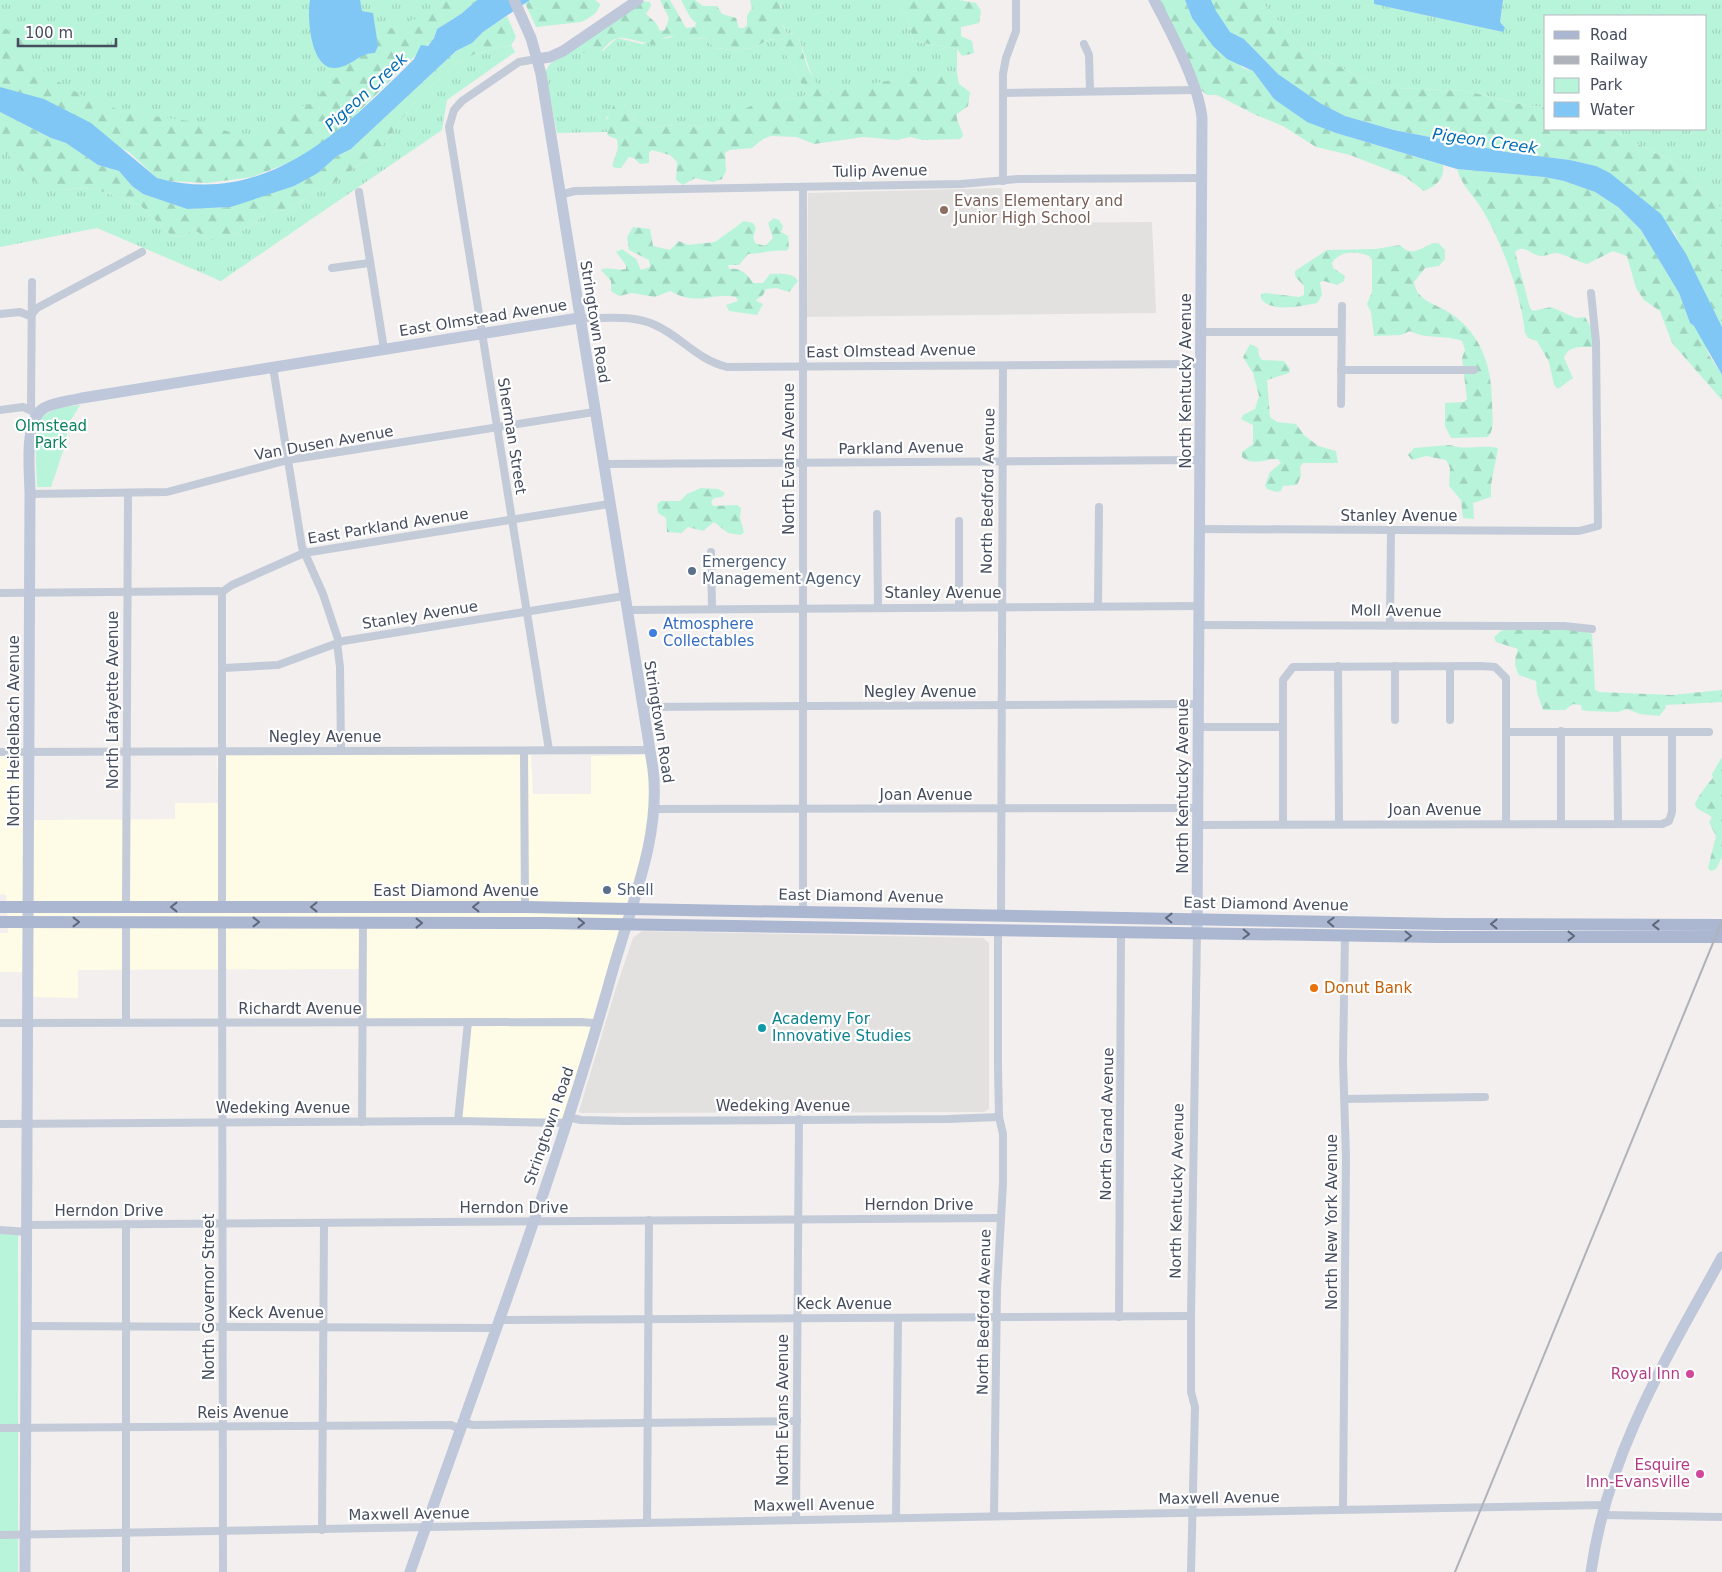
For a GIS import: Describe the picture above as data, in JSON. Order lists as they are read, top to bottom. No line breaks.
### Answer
{"streets":{"main road":["East Diamond Avenue"],"street":["Tulip Avenue","East Olmstead Avenue","Stringtown Road","North Kentucky Avenue","Sherman Street","Van Dusen Avenue","Parkland Avenue","North Evans Avenue","North Bedford Avenue","Stanley Avenue","East Parkland Avenue","Moll Avenue","Negley Avenue","North Lafayette Avenue","North Heidelbach Avenue","Joan Avenue","Richardt Avenue","Wedeking Avenue","North Grand Avenue","Herndon Drive","North New York Avenue","North Governor Street","Keck Avenue","Reis Avenue","Maxwell Avenue"]},"crossings":[["Tulip Avenue","Stringtown Road"],["Tulip Avenue","North Kentucky Avenue"],["Tulip Avenue","North Evans Avenue"],["East Olmstead Avenue","Stringtown Road"],["East Olmstead Avenue","North Kentucky Avenue"],["East Olmstead Avenue","Sherman Street"],["East Olmstead Avenue","North Evans Avenue"],["East Olmstead Avenue","North Bedford Avenue"],["East Olmstead Avenue","North Heidelbach Avenue"],["Stringtown Road","Sherman Street"],["Stringtown Road","Van Dusen Avenue"],["Stringtown Road","Parkland Avenue"],["Stringtown Road","Stanley Avenue"],["Stringtown Road","East Parkland Avenue"],["Stringtown Road","Negley Avenue"],["Stringtown Road","Joan Avenue"],["Stringtown Road","East Diamond Avenue"],["Stringtown Road","Richardt Avenue"],["Stringtown Road","Wedeking Avenue"],["Stringtown Road","Herndon Drive"],["Stringtown Road","Keck Avenue"],["Stringtown Road","Reis Avenue"],["Stringtown Road","Maxwell Avenue"],["North Kentucky Avenue","Parkland Avenue"],["North Kentucky Avenue","Stanley Avenue"],["North Kentucky Avenue","Moll Avenue"],["North Kentucky Avenue","Negley Avenue"],["North Kentucky Avenue","Joan Avenue"],["North Kentucky Avenue","East Diamond Avenue"],["North Kentucky Avenue","Keck Avenue"],["North Kentucky Avenue","Maxwell Avenue"],["Sherman Street","Van Dusen Avenue"],["Sherman Street","Stanley Avenue"],["Sherman Street","East Parkland Avenue"],["Sherman Street","Negley Avenue"],["Van Dusen Avenue","North Lafayette Avenue"],["Van Dusen Avenue","North Heidelbach Avenue"],["Parkland Avenue","North Evans Avenue"],["Parkland Avenue","North Bedford Avenue"],["North Evans Avenue","Stanley Avenue"],["North Evans Avenue","Negley Avenue"],["North Evans Avenue","Joan Avenue"],["North Evans Avenue","East Diamond Avenue"],["North Evans Avenue","Wedeking Avenue"],["North Evans Avenue","Herndon Drive"],["North Evans Avenue","Keck Avenue"],["North Evans Avenue","Reis Avenue"],["North Evans Avenue","Maxwell Avenue"],["North Bedford Avenue","Stanley Avenue"],["North Bedford Avenue","Negley Avenue"],["North Bedford Avenue","Joan Avenue"],["North Bedford Avenue","East Diamond Avenue"],["North Bedford Avenue","Wedeking Avenue"],["North Bedford Avenue","Herndon Drive"],["North Bedford Avenue","Keck Avenue"],["North Bedford Avenue","Maxwell Avenue"],["Negley Avenue","North Lafayette Avenue"],["Negley Avenue","North Heidelbach Avenue"],["North Lafayette Avenue","East Diamond Avenue"],["North Heidelbach Avenue","East Diamond Avenue"],["North Heidelbach Avenue","Richardt Avenue"],["North Heidelbach Avenue","Wedeking Avenue"],["North Heidelbach Avenue","Herndon Drive"],["North Heidelbach Avenue","Keck Avenue"],["North Heidelbach Avenue","Reis Avenue"],["North Heidelbach Avenue","Maxwell Avenue"],["East Diamond Avenue","North Grand Avenue"],["East Diamond Avenue","North New York Avenue"],["East Diamond Avenue","North Governor Street"],["Richardt Avenue","North Governor Street"],["Wedeking Avenue","North Governor Street"],["North Grand Avenue","Keck Avenue"],["Herndon Drive","North Governor Street"],["North New York Avenue","Maxwell Avenue"],["North Governor Street","Keck Avenue"],["North Governor Street","Reis Avenue"],["North Governor Street","Maxwell Avenue"]],"water":["Pigeon Creek"],"parks":["Olmstead Park"],"places":["Evans Elementary and Junior High School","Emergency Management Agency","Atmosphere Collectables","Shell","Donut Bank","Academy For Innovative Studies","Royal Inn","Esquire Inn-Evansville"],"legend":["Road","Railway","Park","Water"],"scale_bar":"100 m"}
